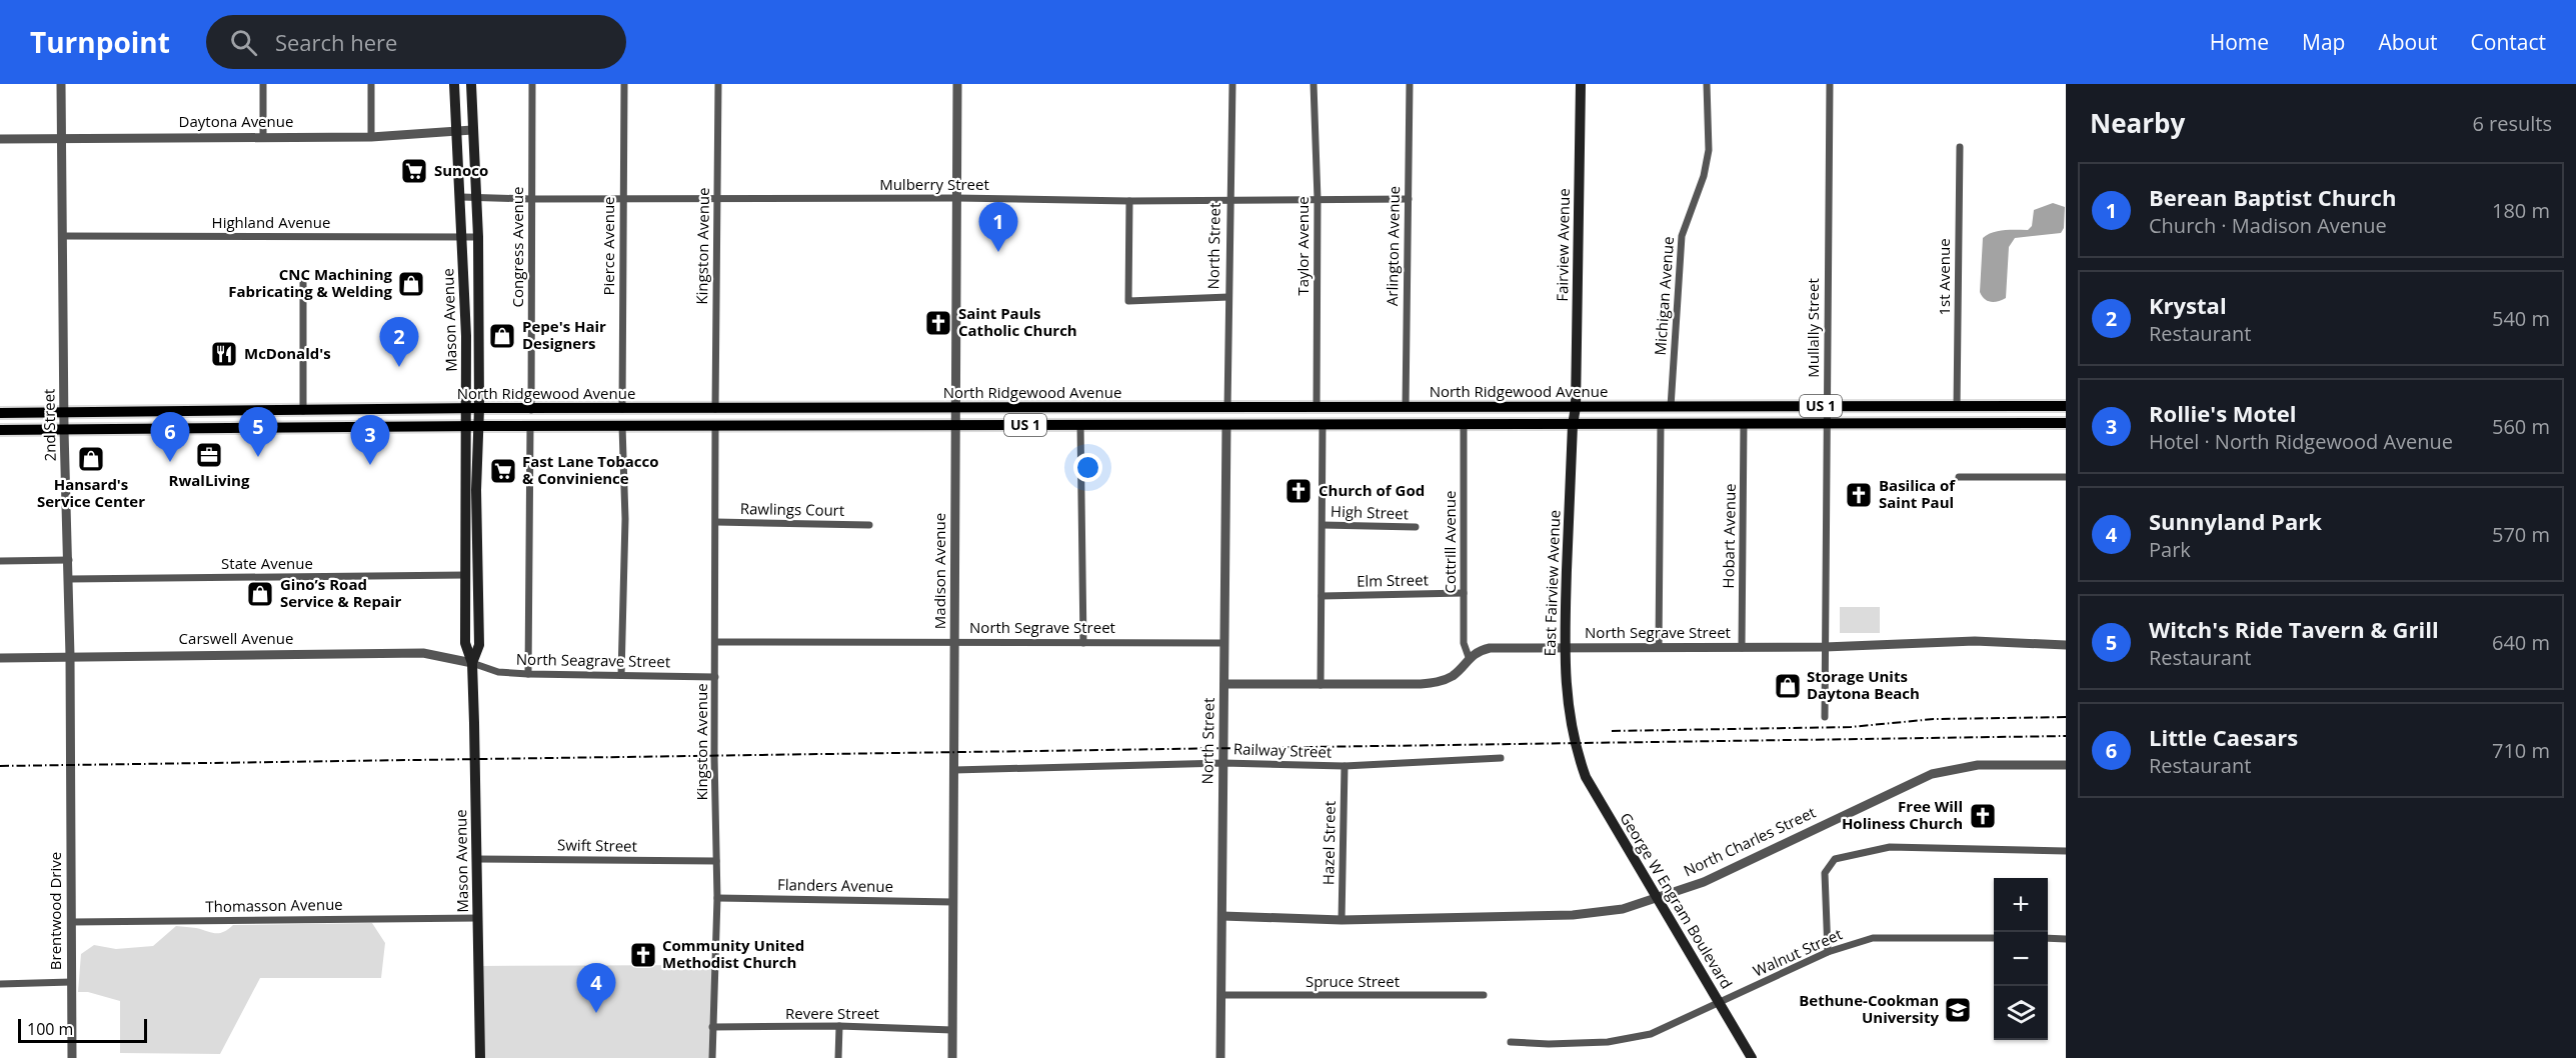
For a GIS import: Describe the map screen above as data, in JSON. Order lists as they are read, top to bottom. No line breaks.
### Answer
{"streets":{"main road":["Fairview Avenue","Mason Avenue","North Ridgewood Avenue","US 1","East Fairview Avenue","George W Engram Boulevard"],"street":["Daytona Avenue","Mulberry Street","Highland Avenue","Pierce Avenue","Kingston Avenue","North Street","Taylor Avenue","Arlington Avenue","Congress Avenue","1st Avenue","Michigan Avenue","Mullally Street","2nd Street","Rawlings Court","High Street","Hobart Avenue","Cottrill Avenue","State Avenue","Madison Avenue","Elm Street","North Segrave Street","Carswell Avenue","North Seagrave Street","Railway Street","North Charles Street","Hazel Street","Swift Street","Flanders Avenue","Thomasson Avenue","Brentwood Drive","Walnut Street","Spruce Street","Revere Street"]},"crossings":[["Daytona Avenue","Mason Avenue"],["Daytona Avenue","2nd Street"],["Mulberry Street","Pierce Avenue"],["Mulberry Street","Kingston Avenue"],["Mulberry Street","North Street"],["Mulberry Street","Taylor Avenue"],["Mulberry Street","Arlington Avenue"],["Mulberry Street","Congress Avenue"],["Mulberry Street","Mason Avenue"],["Mulberry Street","Madison Avenue"],["Highland Avenue","Mason Avenue"],["Highland Avenue","2nd Street"],["Fairview Avenue","North Ridgewood Avenue"],["Fairview Avenue","East Fairview Avenue"],["Pierce Avenue","North Ridgewood Avenue"],["Kingston Avenue","North Ridgewood Avenue"],["Kingston Avenue","US 1"],["Kingston Avenue","Rawlings Court"],["Kingston Avenue","North Segrave Street"],["Kingston Avenue","North Seagrave Street"],["Kingston Avenue","Swift Street"],["Kingston Avenue","Flanders Avenue"],["Kingston Avenue","Revere Street"],["North Street","North Ridgewood Avenue"],["North Street","US 1"],["North Street","North Segrave Street"],["North Street","Railway Street"],["North Street","North Charles Street"],["North Street","Spruce Street"],["Taylor Avenue","North Ridgewood Avenue"],["Arlington Avenue","North Ridgewood Avenue"],["Congress Avenue","North Ridgewood Avenue"],["1st Avenue","North Ridgewood Avenue"],["Michigan Avenue","North Ridgewood Avenue"],["Mason Avenue","North Ridgewood Avenue"],["Mason Avenue","US 1"],["Mason Avenue","State Avenue"],["Mason Avenue","Carswell Avenue"],["Mason Avenue","North Seagrave Street"],["Mason Avenue","Swift Street"],["Mason Avenue","Thomasson Avenue"],["Mullally Street","North Ridgewood Avenue"],["Mullally Street","US 1"],["Mullally Street","North Segrave Street"],["North Ridgewood Avenue","2nd Street"],["North Ridgewood Avenue","Madison Avenue"],["North Ridgewood Avenue","East Fairview Avenue"],["US 1","2nd Street"],["US 1","Hobart Avenue"],["US 1","Cottrill Avenue"],["US 1","Madison Avenue"],["US 1","East Fairview Avenue"],["2nd Street","State Avenue"],["2nd Street","Carswell Avenue"],["2nd Street","Brentwood Drive"],["Hobart Avenue","North Segrave Street"],["Cottrill Avenue","Elm Street"],["Cottrill Avenue","North Segrave Street"],["Madison Avenue","North Segrave Street"],["Madison Avenue","Railway Street"],["Madison Avenue","Flanders Avenue"],["Madison Avenue","Revere Street"],["East Fairview Avenue","North Segrave Street"],["East Fairview Avenue","George W Engram Boulevard"],["Carswell Avenue","North Seagrave Street"],["Railway Street","Hazel Street"],["North Charles Street","Hazel Street"],["North Charles Street","George W Engram Boulevard"],["George W Engram Boulevard","Walnut Street"],["Thomasson Avenue","Brentwood Drive"]],"places":{"supermarket":["Sunoco","Fast Lane Tobacco & Convinience"],"shop":["CNC Machining Fabricating & Welding","Pepe's Hair Designers","Hansard's Service Center","Gino’s Road Service & Repair","Storage Units Daytona Beach"],"church":["Saint Pauls Catholic Church","Church of God","Basilica of Saint Paul","Free Will Holiness Church","Community United Methodist Church"],"restaurant":["McDonald's"],"office":["RwalLiving"],"school or university":["Bethune-Cookman University"]},"scale_bar":"100 m","page":{"header":"Turnpoint","search":"Search here","nav":["Home","Map","About","Contact"],"heading":["Nearby","6 results"],"list":[{"mark":"1","name":"Berean Baptist Church","note":"Church · Madison Avenue","value":"180 m"},{"mark":"2","name":"Krystal","note":"Restaurant","value":"540 m"},{"mark":"3","name":"Rollie's Motel","note":"Hotel · North Ridgewood Avenue","value":"560 m"},{"mark":"4","name":"Sunnyland Park","note":"Park","value":"570 m"},{"mark":"5","name":"Witch's Ride Tavern & Grill","note":"Restaurant","value":"640 m"},{"mark":"6","name":"Little Caesars","note":"Restaurant","value":"710 m"}],"pins":["1","2","5","6","3","4"],"map_buttons":["+","−"],"scale":"100 m"}}
